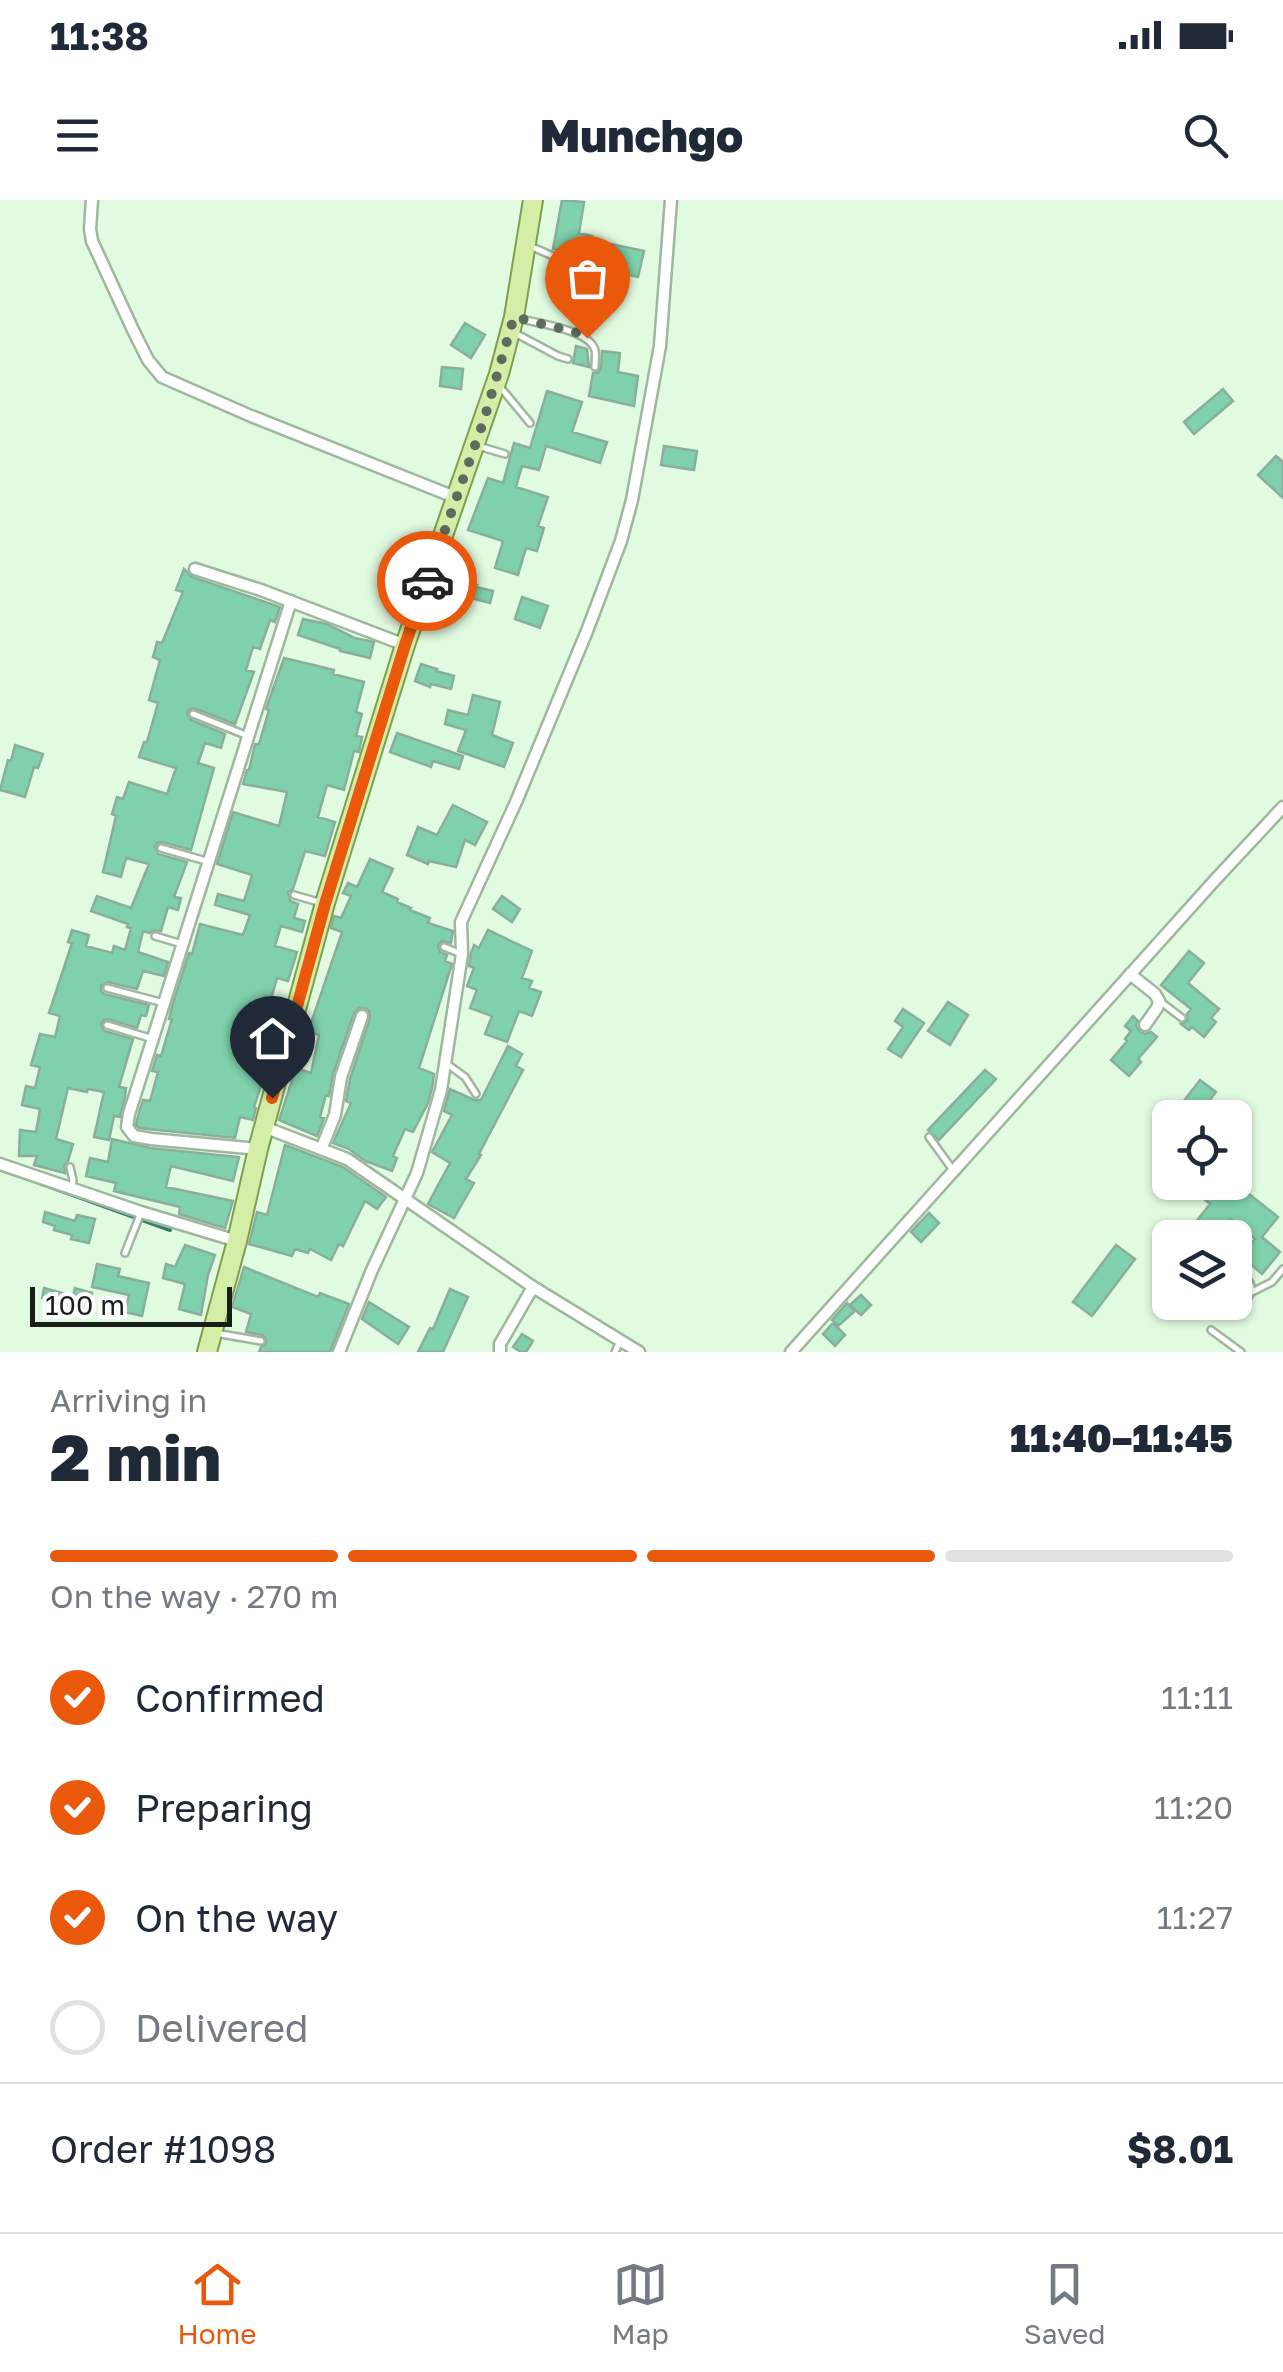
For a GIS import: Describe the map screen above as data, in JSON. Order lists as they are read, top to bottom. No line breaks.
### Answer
{"scale_bar":"100 m","page":{"status":"11:38","header":"Munchgo","scale":"100 m","heading":["2 min","Arriving in","11:40–11:45"],"panel":["Order #1098","$8.01"],"bar":"On the way · 270 m","list":[["Confirmed","11:11"],["Preparing","11:20"],["On the way","11:27"],"Delivered"],"tabs":["Home","Map","Saved"]}}
